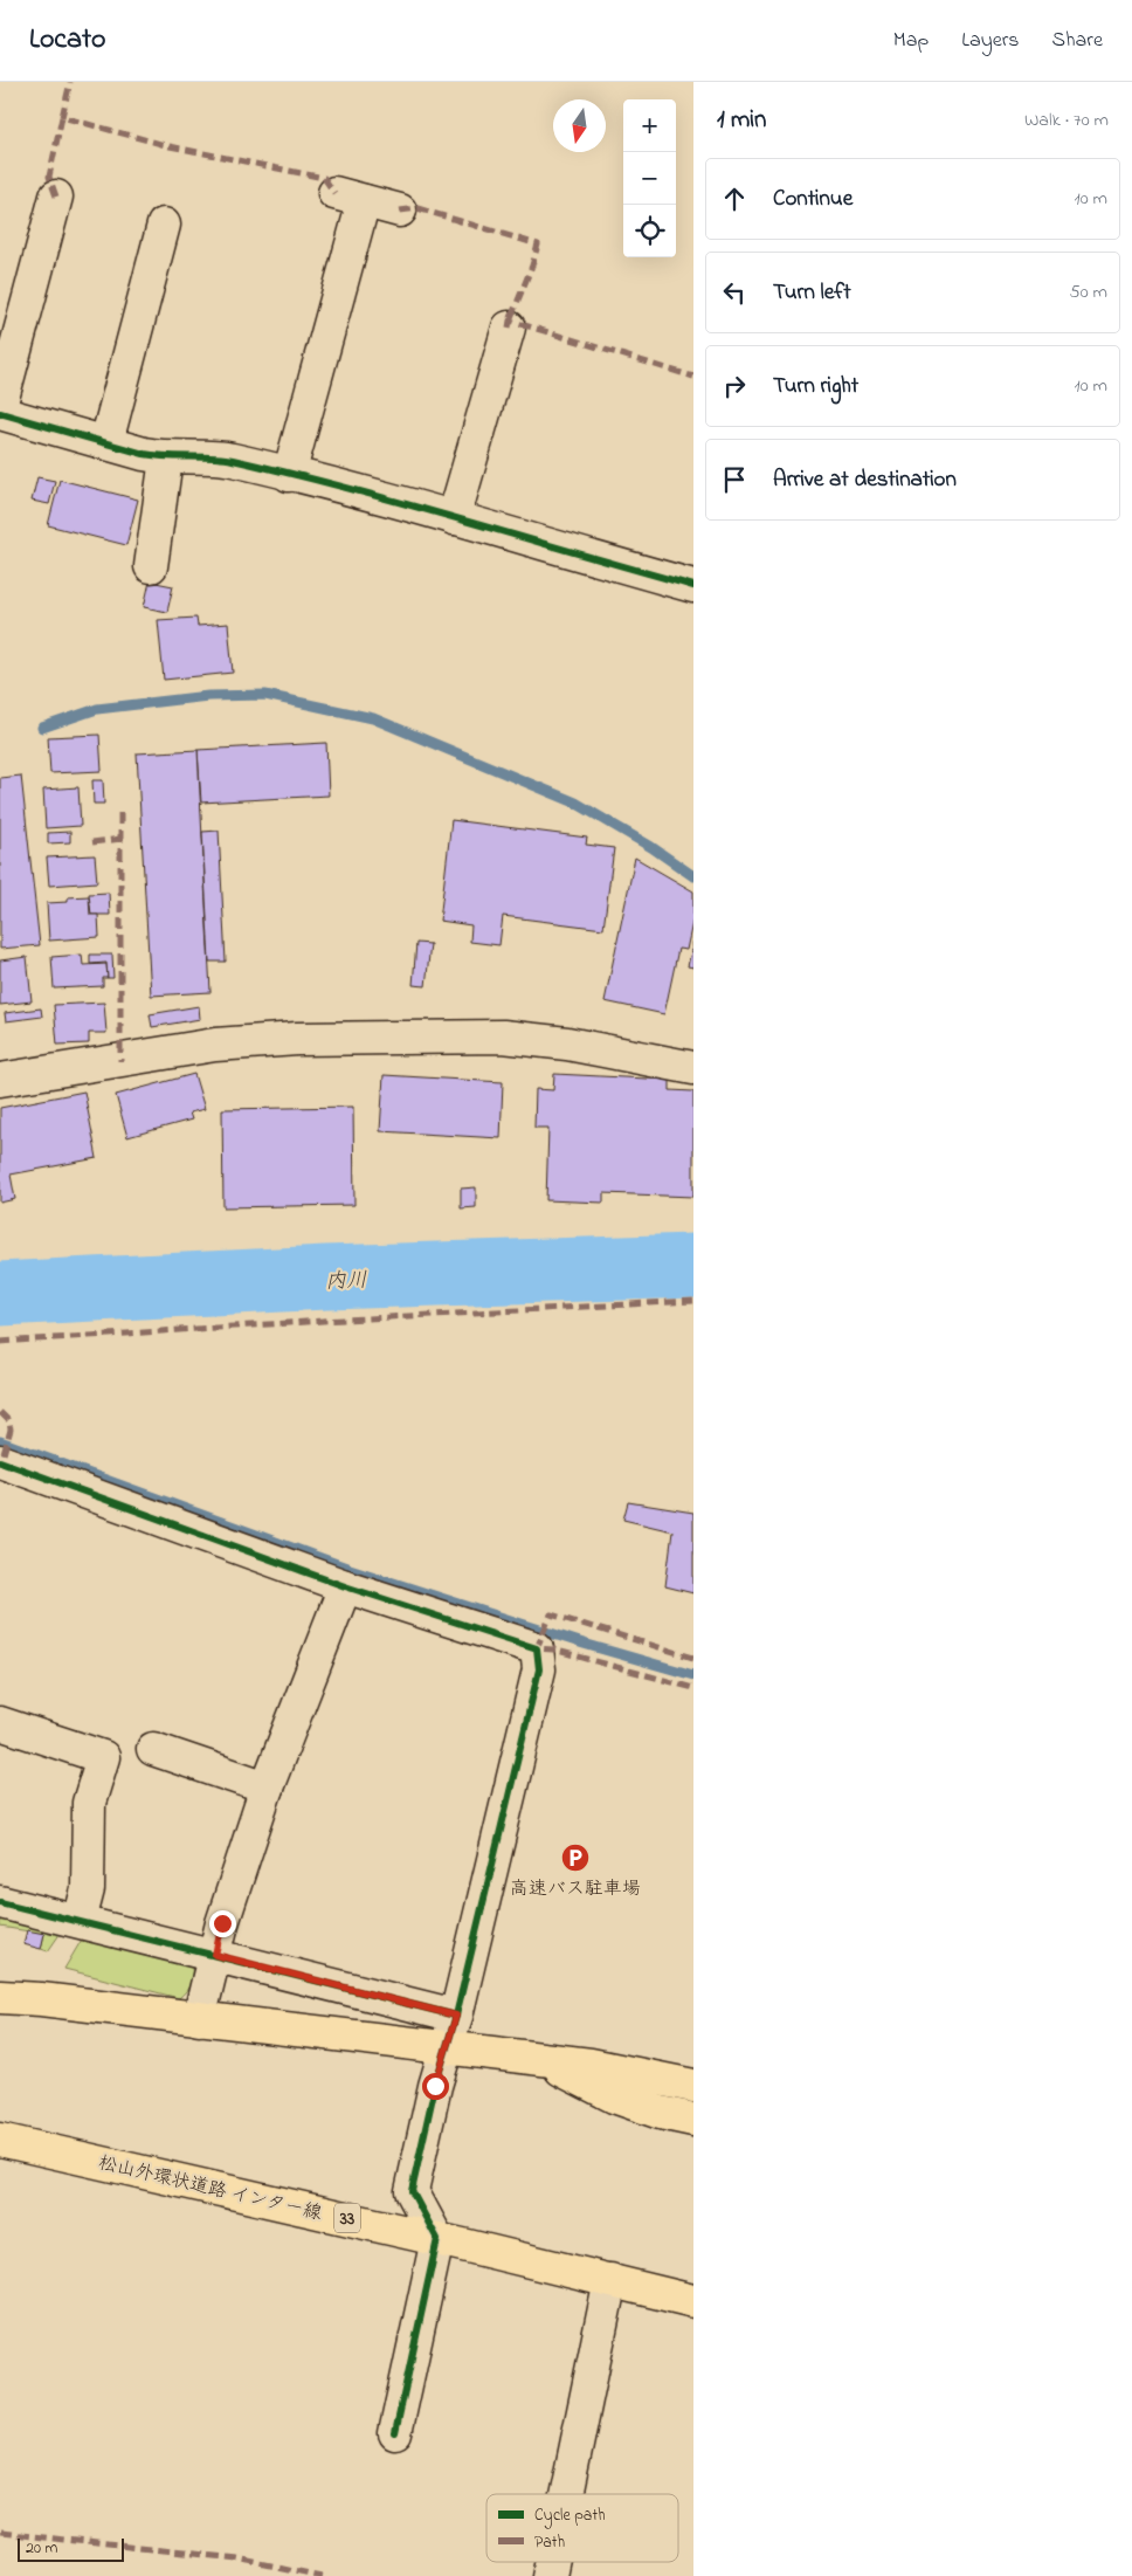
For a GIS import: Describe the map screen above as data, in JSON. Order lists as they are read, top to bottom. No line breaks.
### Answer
{"streets":{"highway":["松山外環状道路 インター線","33"]},"water":["内川"],"places":{"parking":["高速バス駐車場"]},"legend":["Cycle path","Path"],"scale_bar":"20 m","north":"bottom","page":{"header":"Locato","nav":["Map","Layers","Share"],"heading":["1 min","Walk · 70 m"],"map_buttons":["+","−"],"list":[["Continue","10 m"],["Turn left","50 m"],["Turn right","10 m"],"Arrive at destination"],"scale":"20 m"}}
